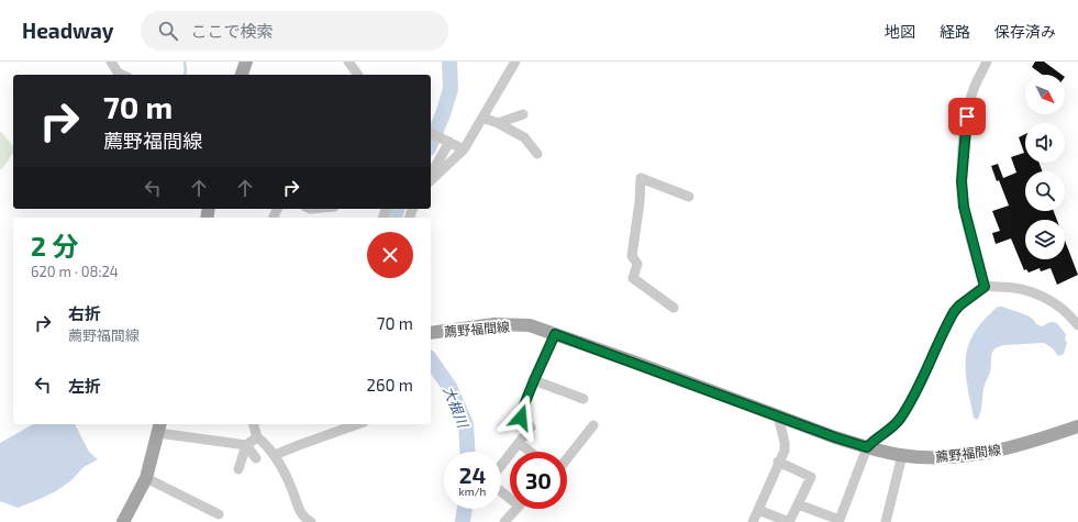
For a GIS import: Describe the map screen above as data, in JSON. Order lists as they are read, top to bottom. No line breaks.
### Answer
{"streets":{"main road":["薦野福間線"]},"water":["大根川"],"north":"bottom right","page":{"header":"Headway","search":"ここで検索","nav":["地図","経路","保存済み"],"turn":["70 m","薦野福間線"],"heading":["2 分","620 m · 08:24"],"list":[{"name":"右折","note":"薦野福間線","value":"70 m"},{"name":"左折","value":"260 m"}],"speed":"24 km/h","limit":"30"}}
